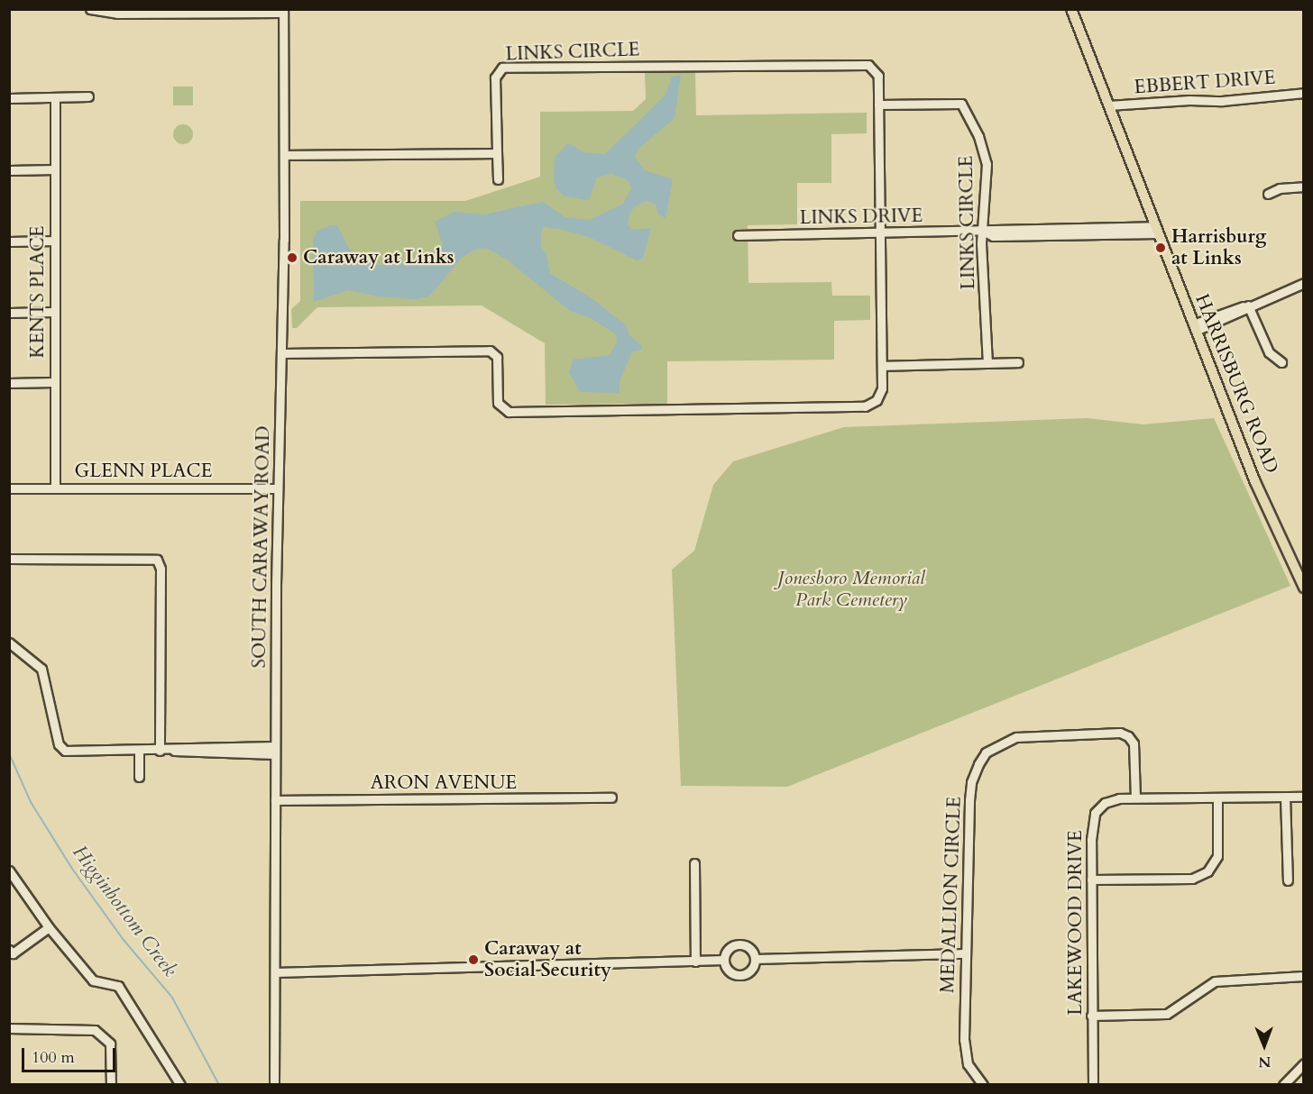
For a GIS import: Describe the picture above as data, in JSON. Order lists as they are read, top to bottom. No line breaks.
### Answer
{"streets":{"main road":["HARRISBURG ROAD"],"street":["LINKS CIRCLE","EBBERT DRIVE","LINKS DRIVE","KENTS PLACE","GLENN PLACE","SOUTH CARAWAY ROAD","ARON AVENUE","MEDALLION CIRCLE","LAKEWOOD DRIVE"]},"crossings":[["LINKS CIRCLE","LINKS DRIVE"],["LINKS CIRCLE","SOUTH CARAWAY ROAD"],["EBBERT DRIVE","HARRISBURG ROAD"],["LINKS DRIVE","HARRISBURG ROAD"],["KENTS PLACE","GLENN PLACE"],["GLENN PLACE","SOUTH CARAWAY ROAD"],["SOUTH CARAWAY ROAD","ARON AVENUE"],["MEDALLION CIRCLE","LAKEWOOD DRIVE"]],"water":["Higginbottom Creek"],"parks":["Jonesboro Memorial Park Cemetery"],"places":["Harrisburg at Links","Caraway at Links","Caraway at Social Security"],"scale_bar":"100 m","north":"bottom"}
